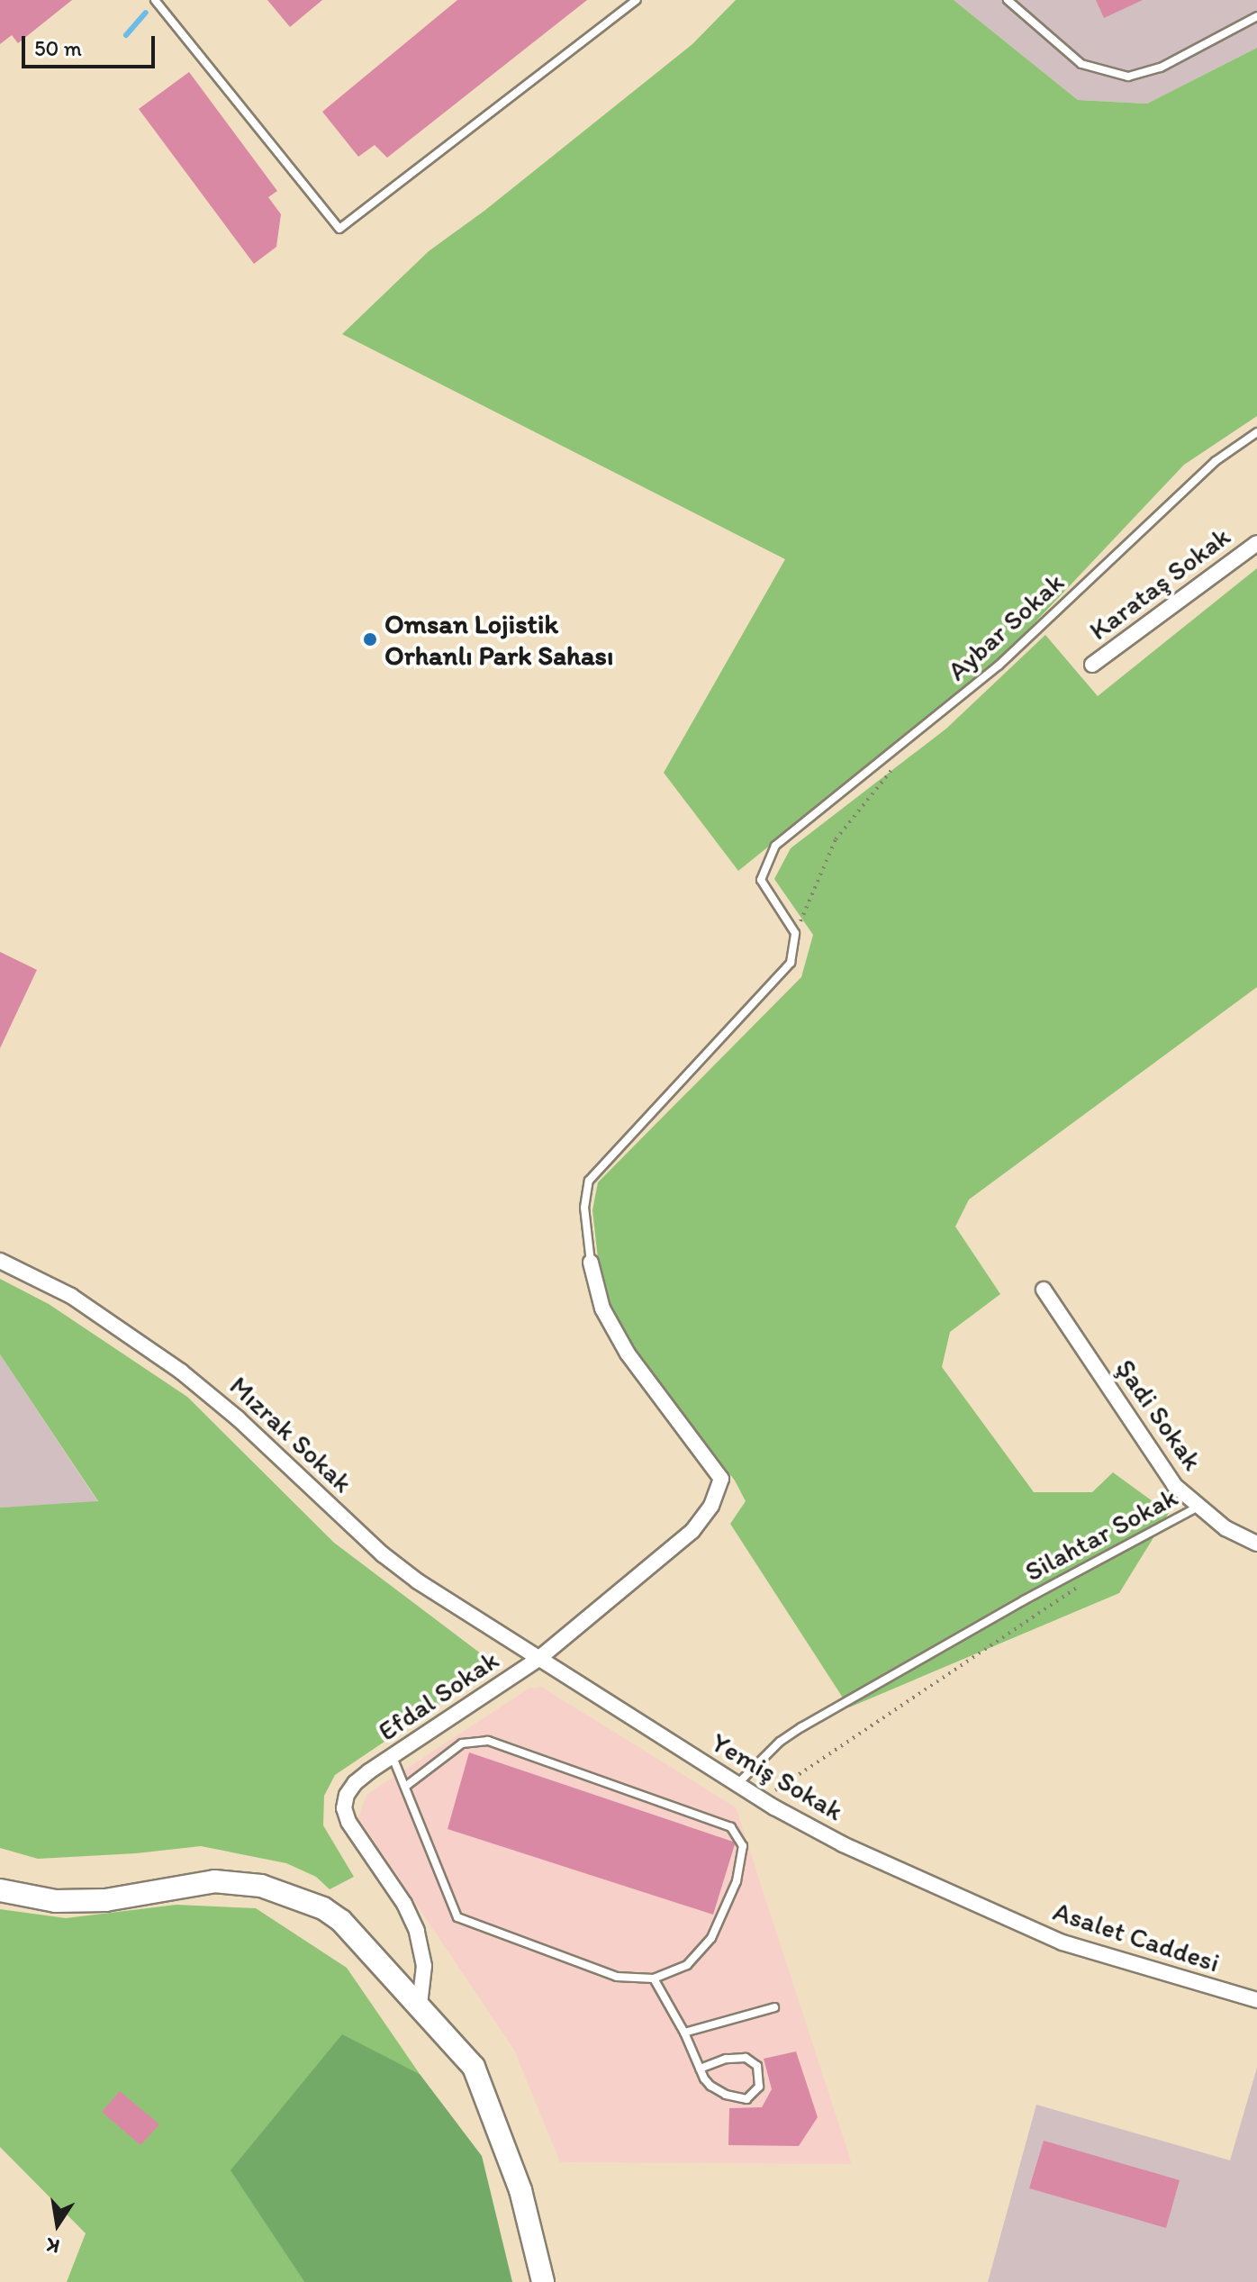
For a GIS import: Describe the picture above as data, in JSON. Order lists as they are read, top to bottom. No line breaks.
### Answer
{"streets":{"street":["Karataş Sokak","Şadi Sokak","Mızrak Sokak","Efdal Sokak","Yemiş Sokak","Asalet Caddesi"],"lane":["Aybar Sokak","Silahtar Sokak"]},"crossings":[["Şadi Sokak","Silahtar Sokak"],["Mızrak Sokak","Efdal Sokak"],["Mızrak Sokak","Yemiş Sokak"],["Silahtar Sokak","Yemiş Sokak"],["Efdal Sokak","Yemiş Sokak"],["Yemiş Sokak","Asalet Caddesi"]],"places":["Omsan Lojistik Orhanlı Park Sahası"],"scale_bar":"50 m","north":"bottom"}
